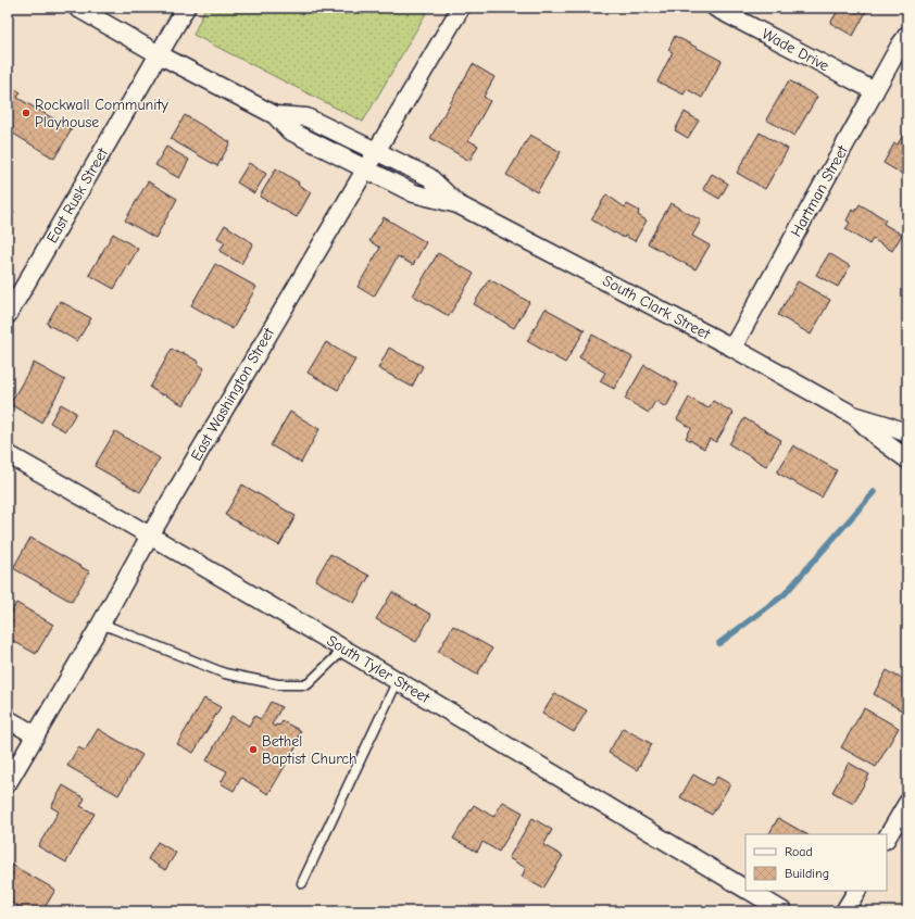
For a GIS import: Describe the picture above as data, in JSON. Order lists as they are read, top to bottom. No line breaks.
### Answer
{"streets":{"street":["Wade Drive","Hartman Street","East Rusk Street","South Clark Street","East Washington Street","South Tyler Street"]},"crossings":[["Wade Drive","Hartman Street"],["Hartman Street","South Clark Street"],["East Rusk Street","South Clark Street"],["South Clark Street","East Washington Street"],["East Washington Street","South Tyler Street"]],"places":["Rockwall Community Playhouse","Bethel Baptist Church"],"legend":["Road","Building"]}
